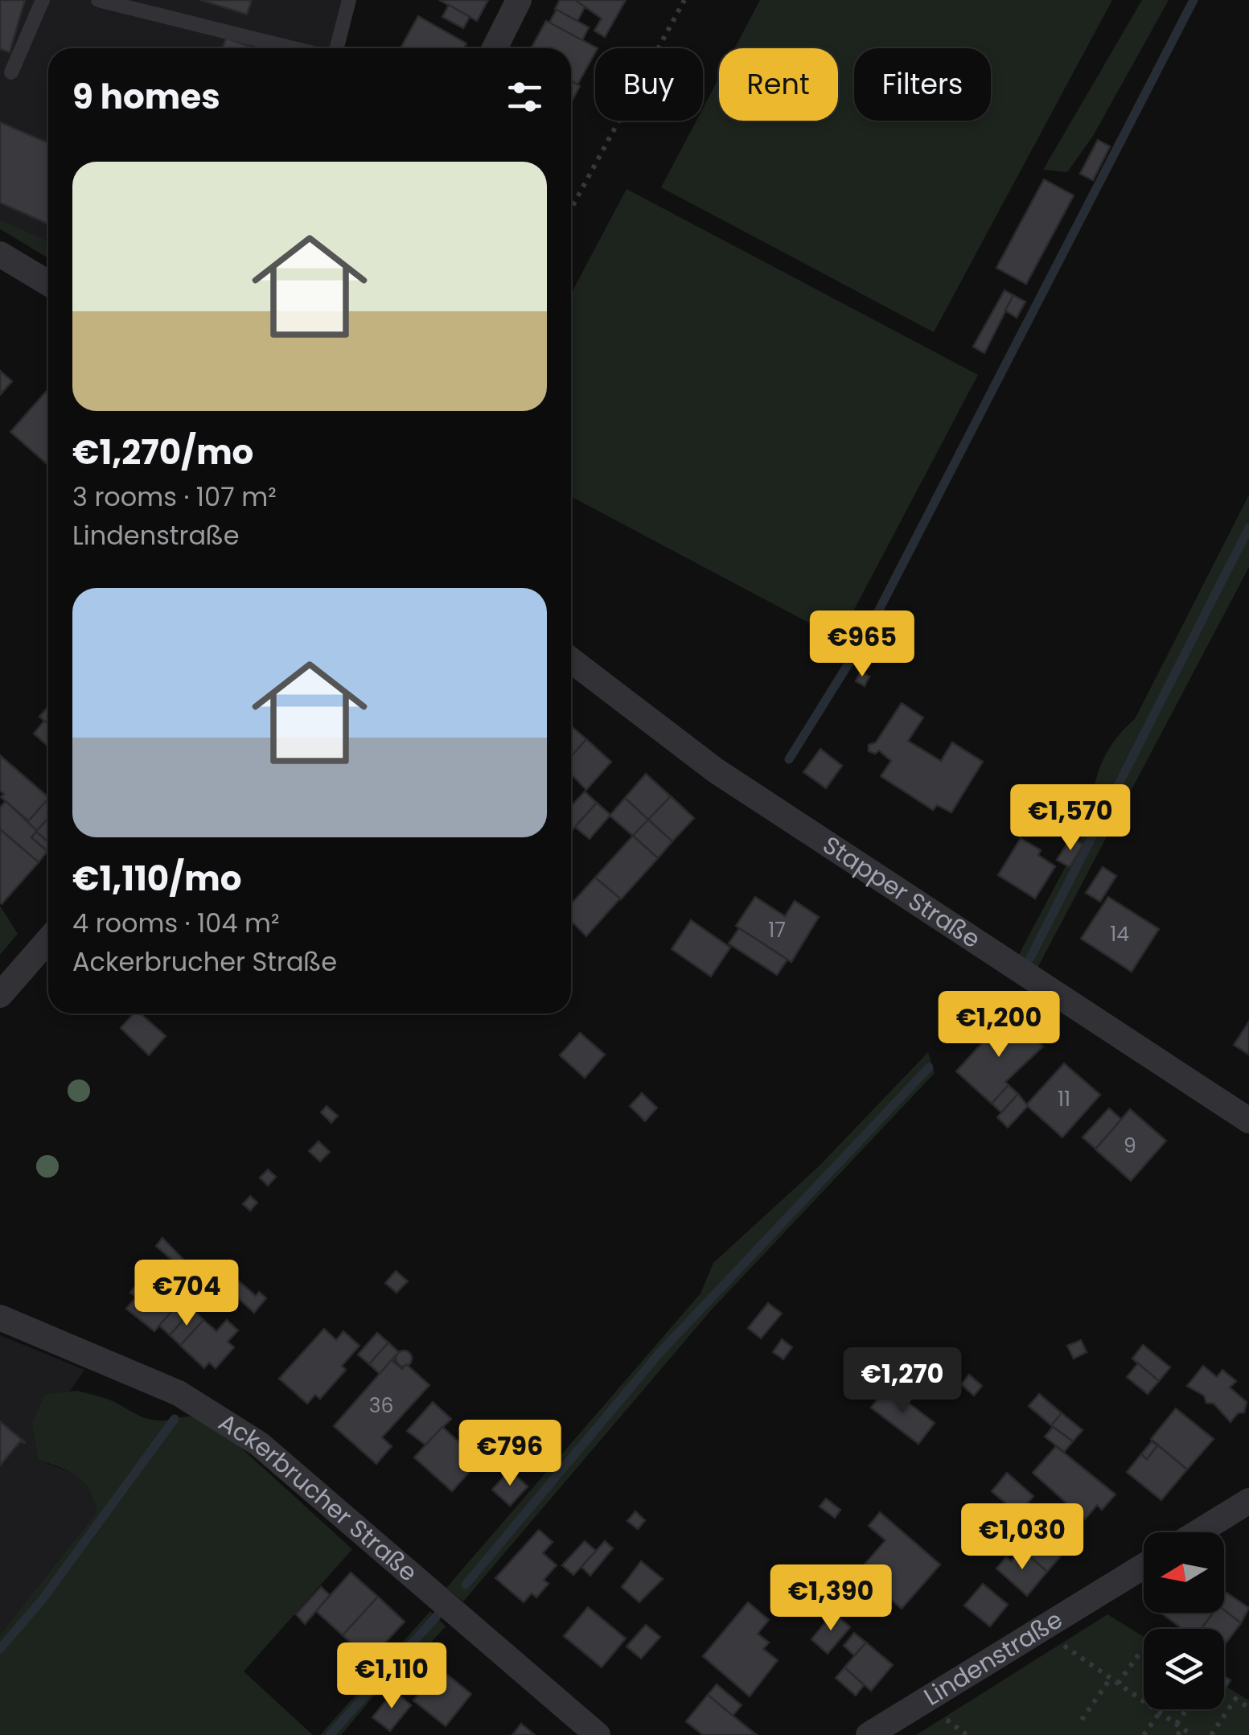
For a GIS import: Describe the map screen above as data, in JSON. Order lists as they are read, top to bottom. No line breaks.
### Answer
{"streets":{"street":["Stapper Straße","Ackerbrucher Straße","Lindenstraße"]},"house_numbers":["17","14","11","9","36"],"north":"left","page":{"chip":["Buy","Rent","Filters"],"heading":"9 homes","list":[{"name":"€1,270/mo","note":"3 rooms · 107 m² · Lindenstraße"},{"name":"€1,110/mo","note":"4 rooms · 104 m² · Ackerbrucher Straße"}],"price":["€965","€1,570","€1,200","€704","€1,270","€796","€1,030","€1,390","€1,110"]}}
